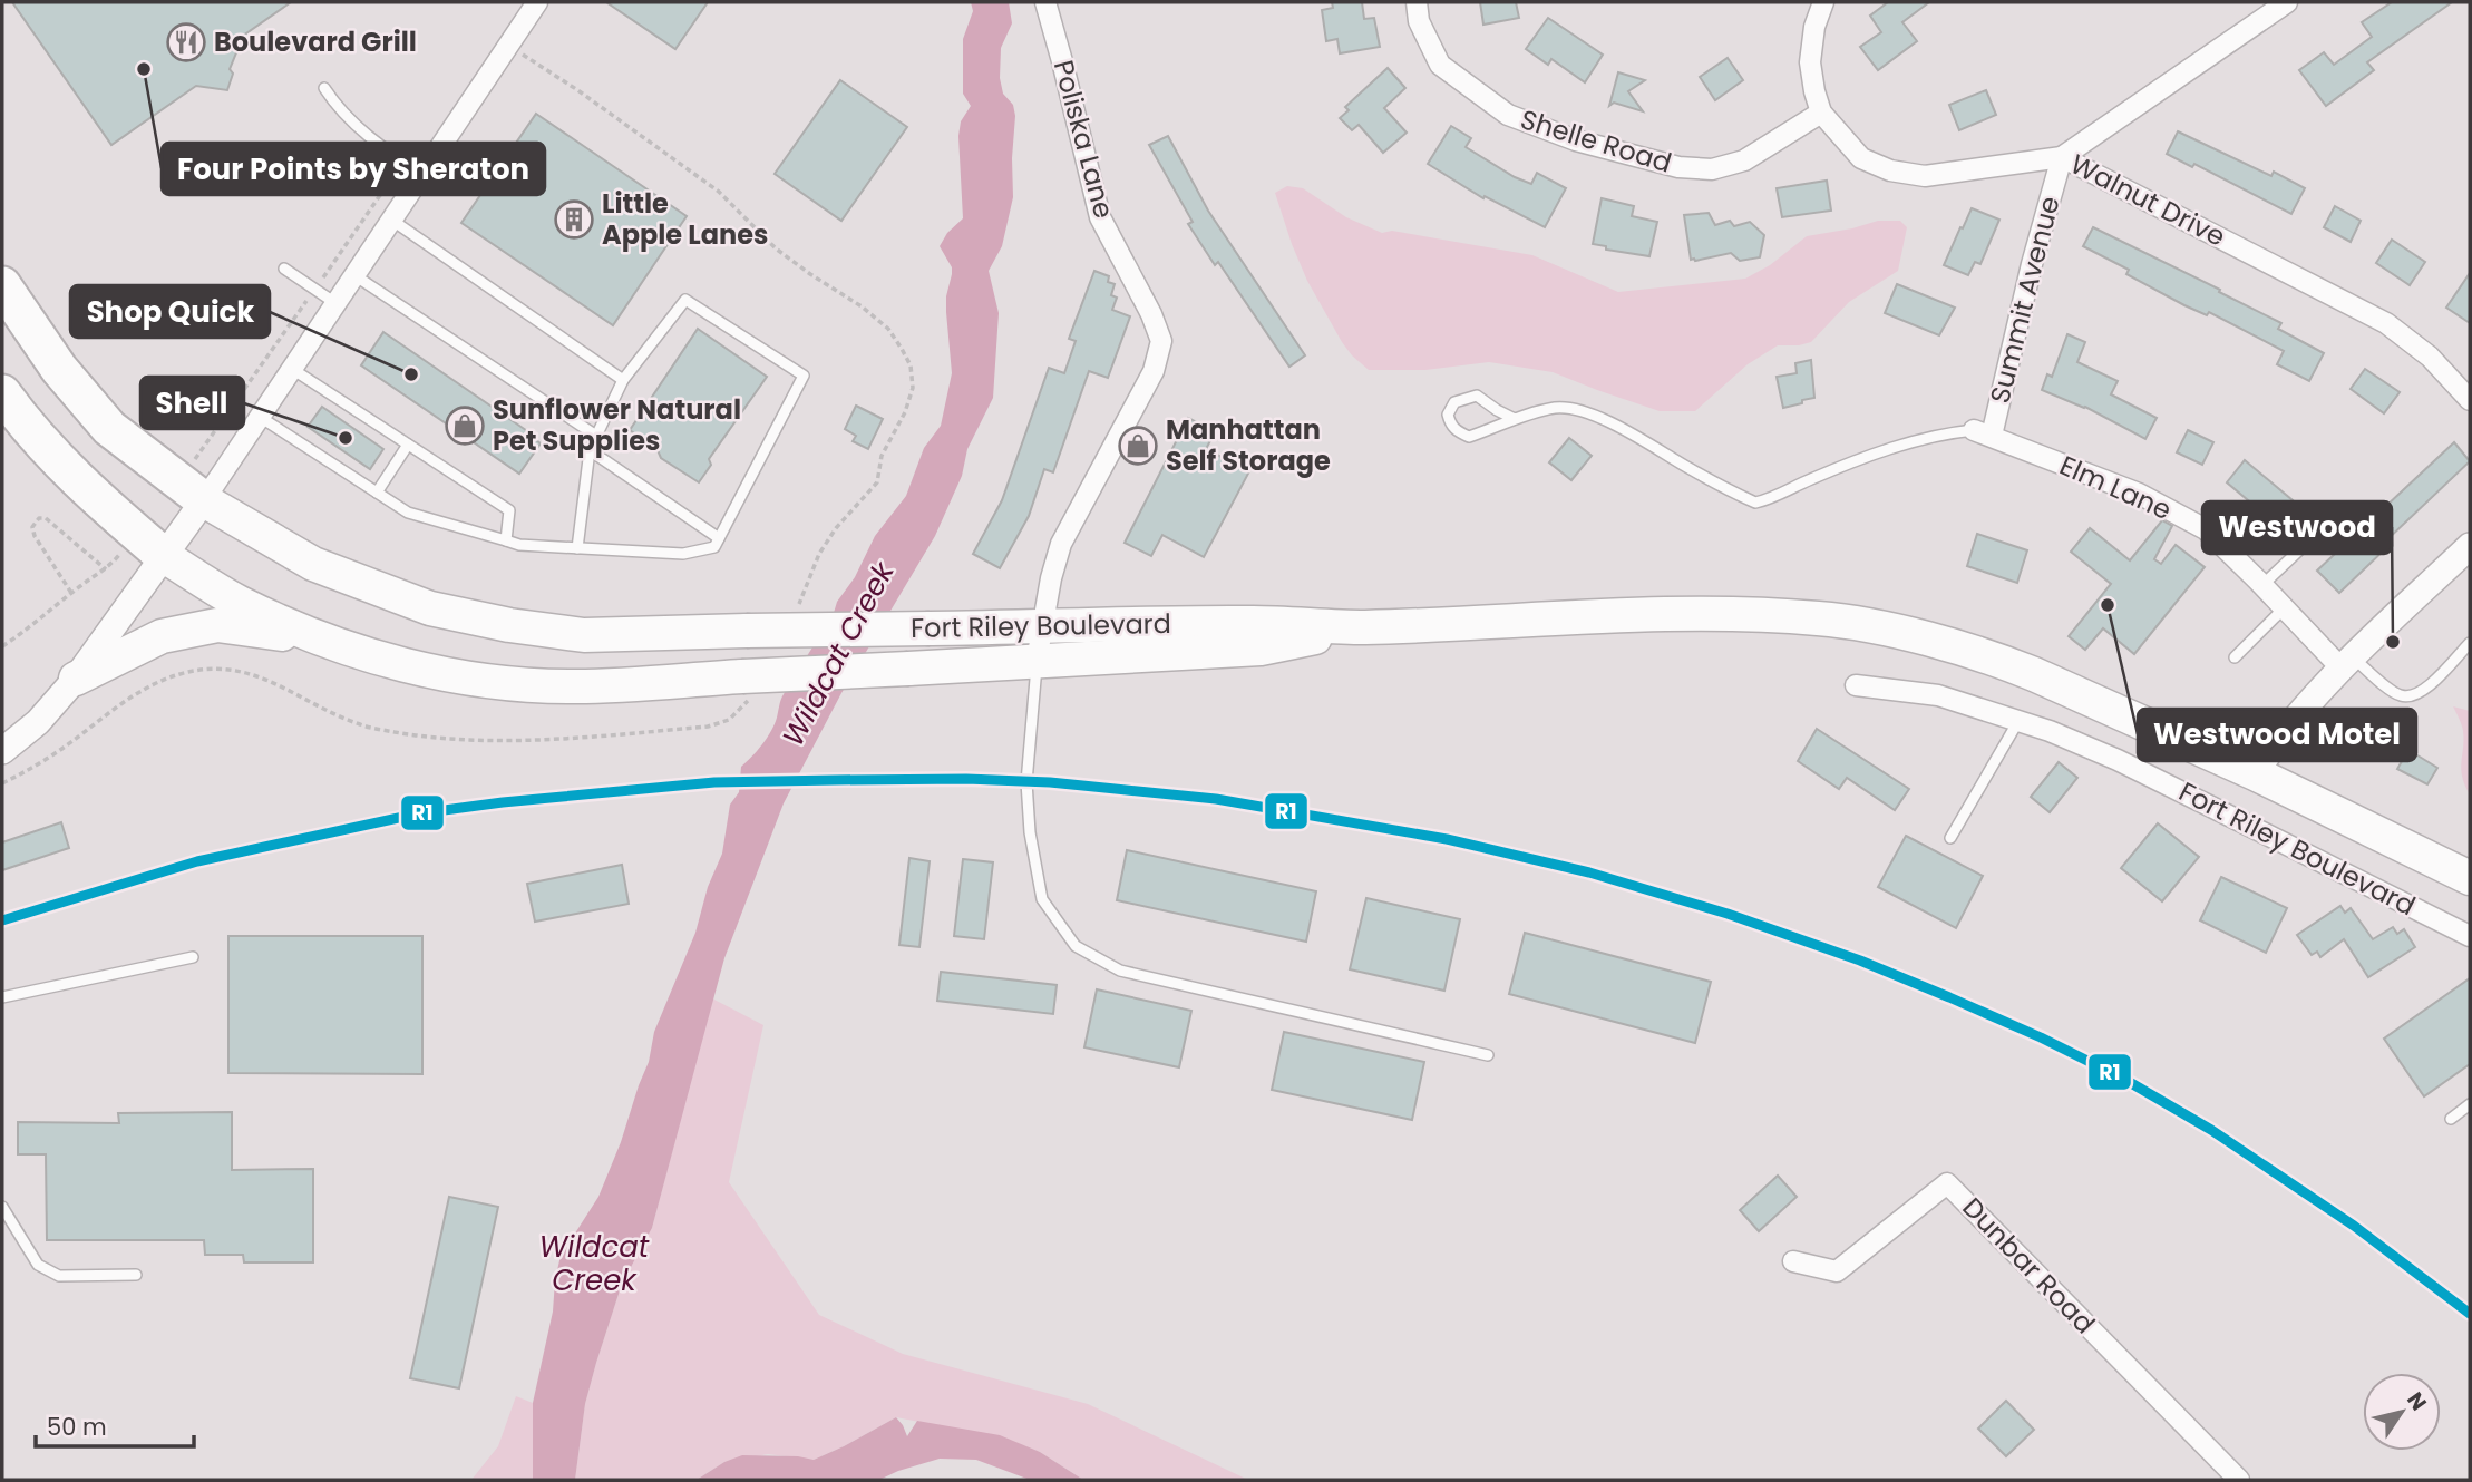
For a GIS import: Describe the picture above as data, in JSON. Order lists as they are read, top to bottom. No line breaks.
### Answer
{"streets":{"highway":["Fort Riley Boulevard"],"street":["Poliska Lane","Shelle Road","Walnut Drive","Summit Avenue","Elm Lane","Dunbar Road"]},"crossings":[["Poliska Lane","Fort Riley Boulevard"],["Shelle Road","Walnut Drive"],["Walnut Drive","Summit Avenue"],["Summit Avenue","Elm Lane"]],"water":["Wildcat Creek"],"places":{"restaurant":["Boulevard Grill"],"other":["Four Points by Sheraton","Shop Quick","Shell","Westwood Motel","Westwood"],"building":["Little Apple Lanes"],"shop":["Sunflower Natural Pet Supplies","Manhattan Self Storage"]},"lines":["transit line R1"],"scale_bar":"50 m","north":"top right"}
